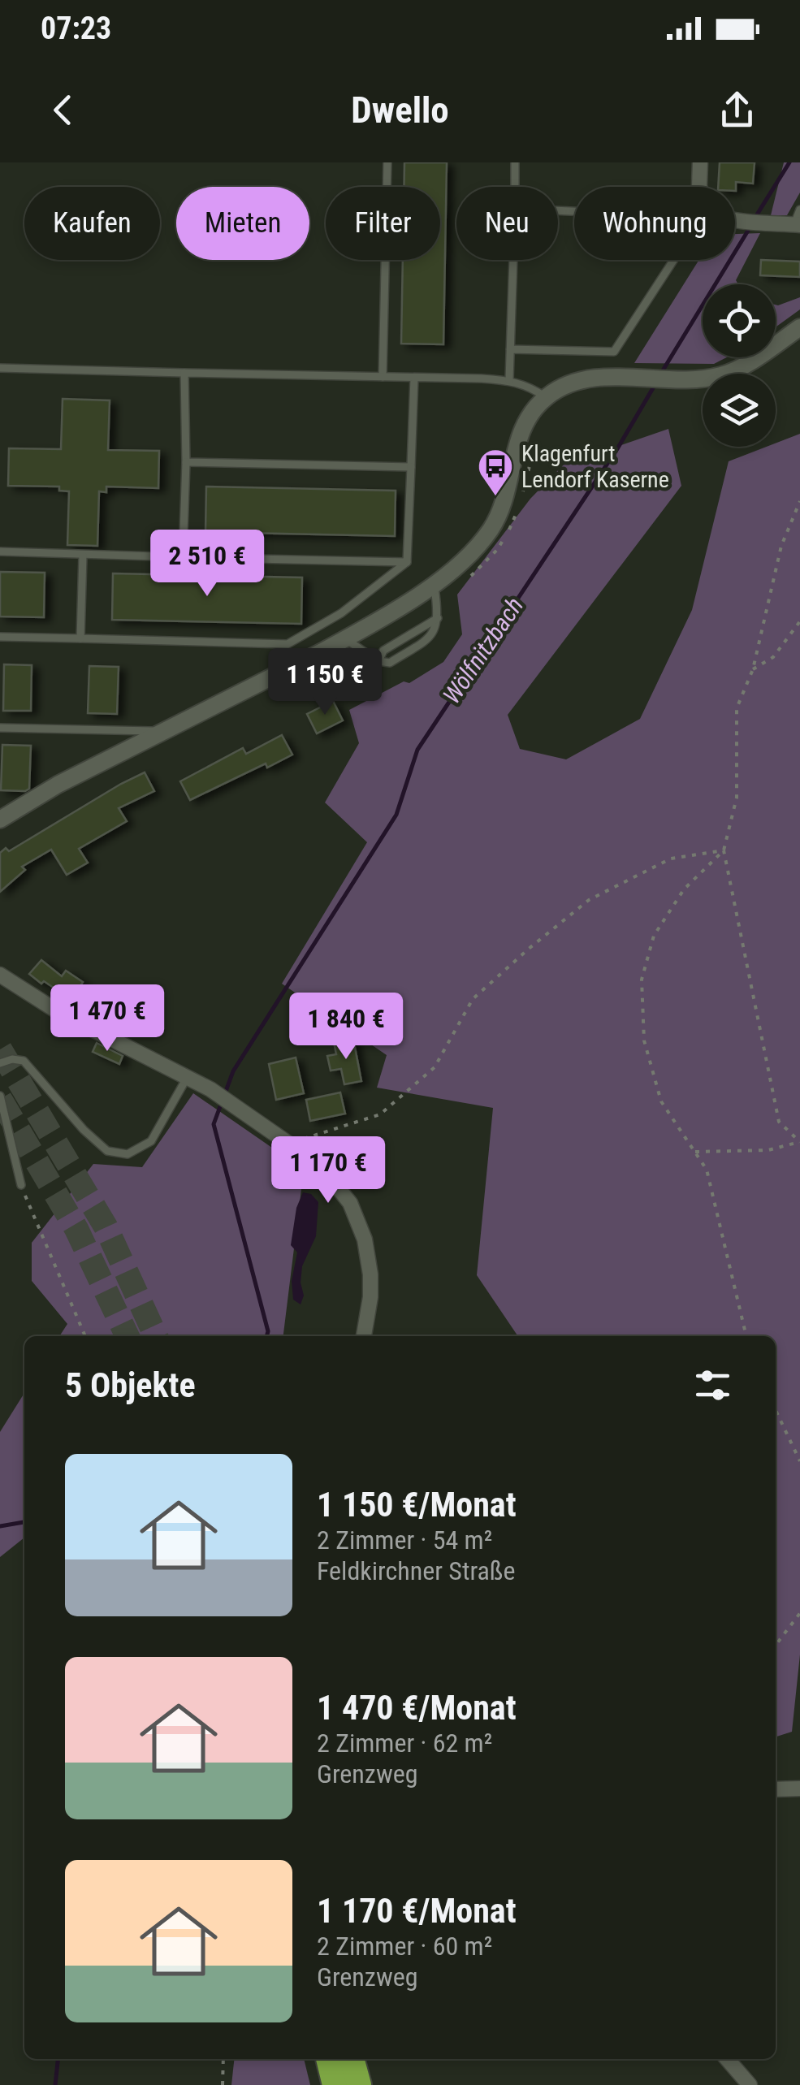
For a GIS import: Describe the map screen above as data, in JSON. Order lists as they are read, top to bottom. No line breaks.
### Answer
{"water":["Wölfnitzbach"],"places":{"bus stop":["Klagenfurt Lendorf Kaserne"]},"page":{"status":"07:23","header":"Dwello","chip":["Kaufen","Mieten","Filter","Neu","Wohnung"],"price":["2 510 €","1 150 €","1 470 €","1 840 €","1 170 €"],"heading":"5 Objekte","list":[{"name":"1 150 €/Monat","note":"2 Zimmer · 54 m² · Feldkirchner Straße"},{"name":"1 470 €/Monat","note":"2 Zimmer · 62 m² · Grenzweg"},{"name":"1 170 €/Monat","note":"2 Zimmer · 60 m² · Grenzweg"}]}}
